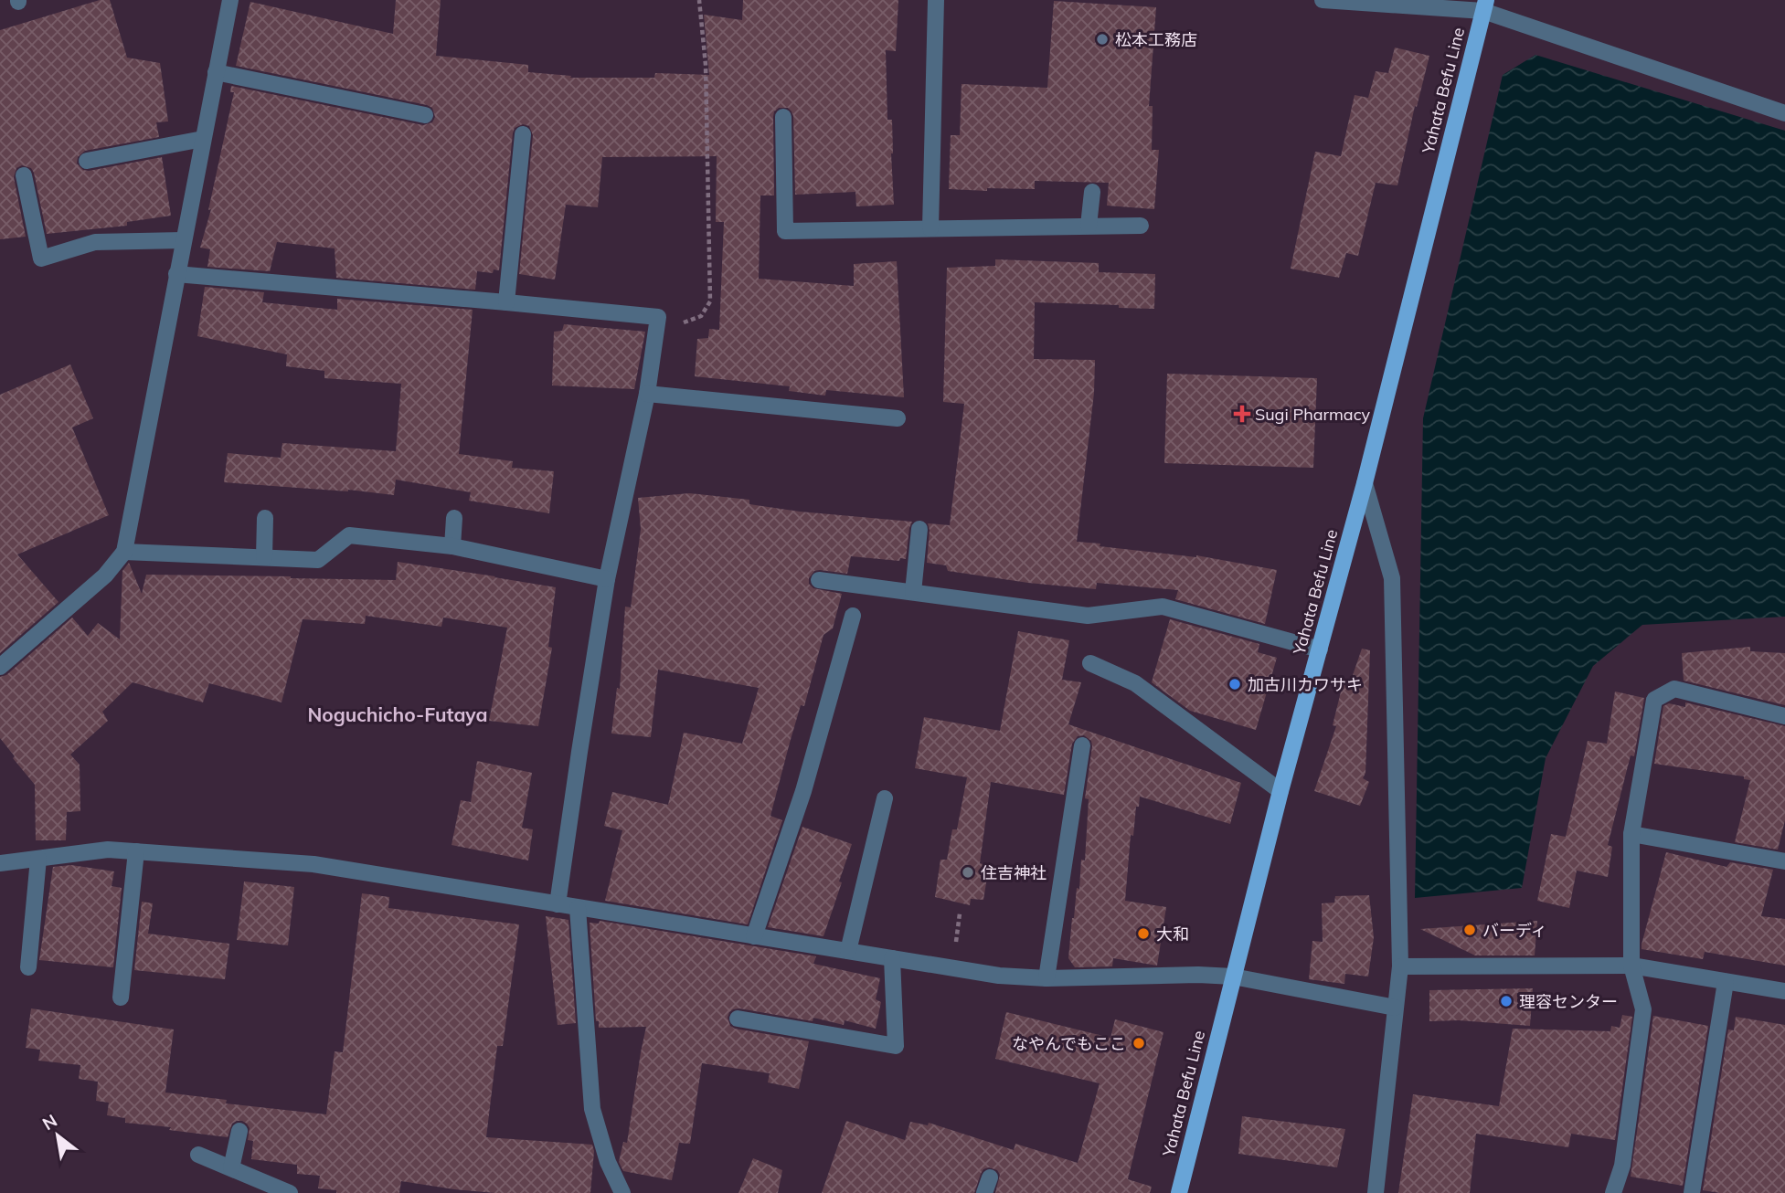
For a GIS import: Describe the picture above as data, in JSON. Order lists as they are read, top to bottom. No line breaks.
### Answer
{"streets":{"main road":["Yahata Befu Line"]},"districts":["Noguchicho-Futaya"],"places":{"other":["松本工務店","加古川カワサキ","住吉神社","バーディ","大和","理容センター","なやんでもここ"],"health":["Sugi Pharmacy"]},"north":"top left"}
